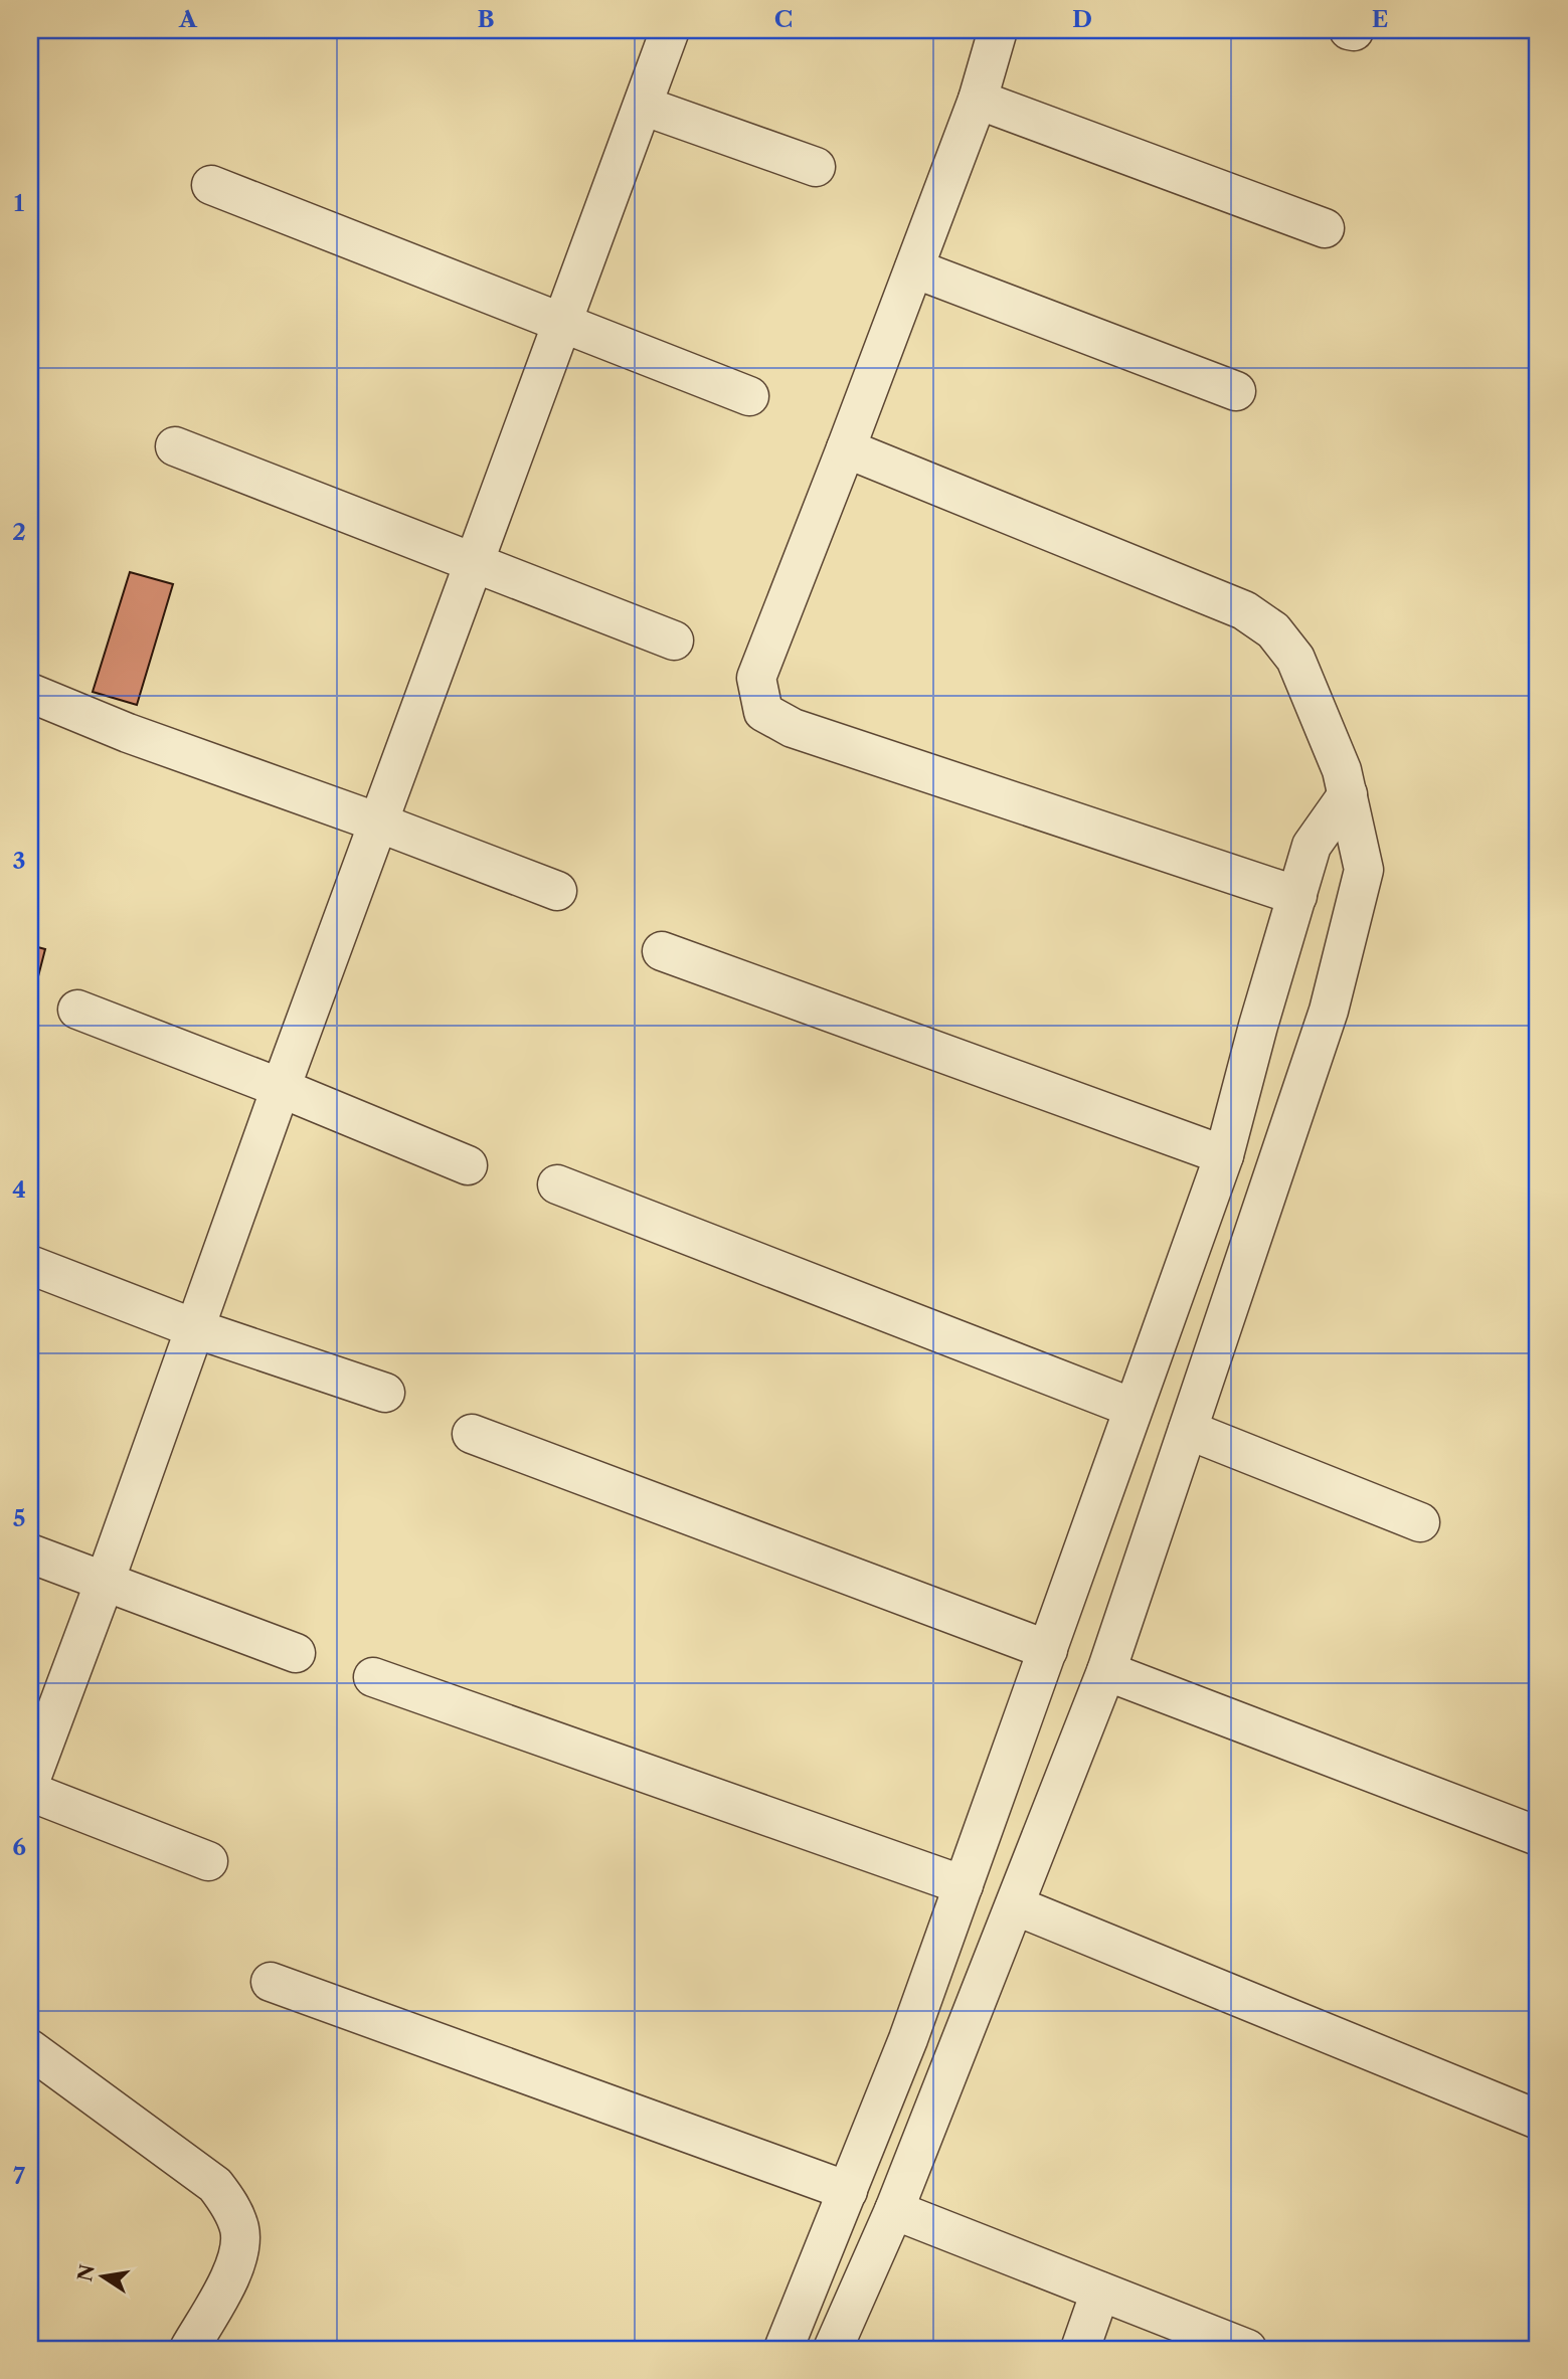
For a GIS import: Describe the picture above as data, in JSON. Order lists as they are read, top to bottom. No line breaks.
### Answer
{"north":"left","grid":{"columns":["A","B","C","D","E"],"rows":["1","2","3","4","5","6","7"]}}
